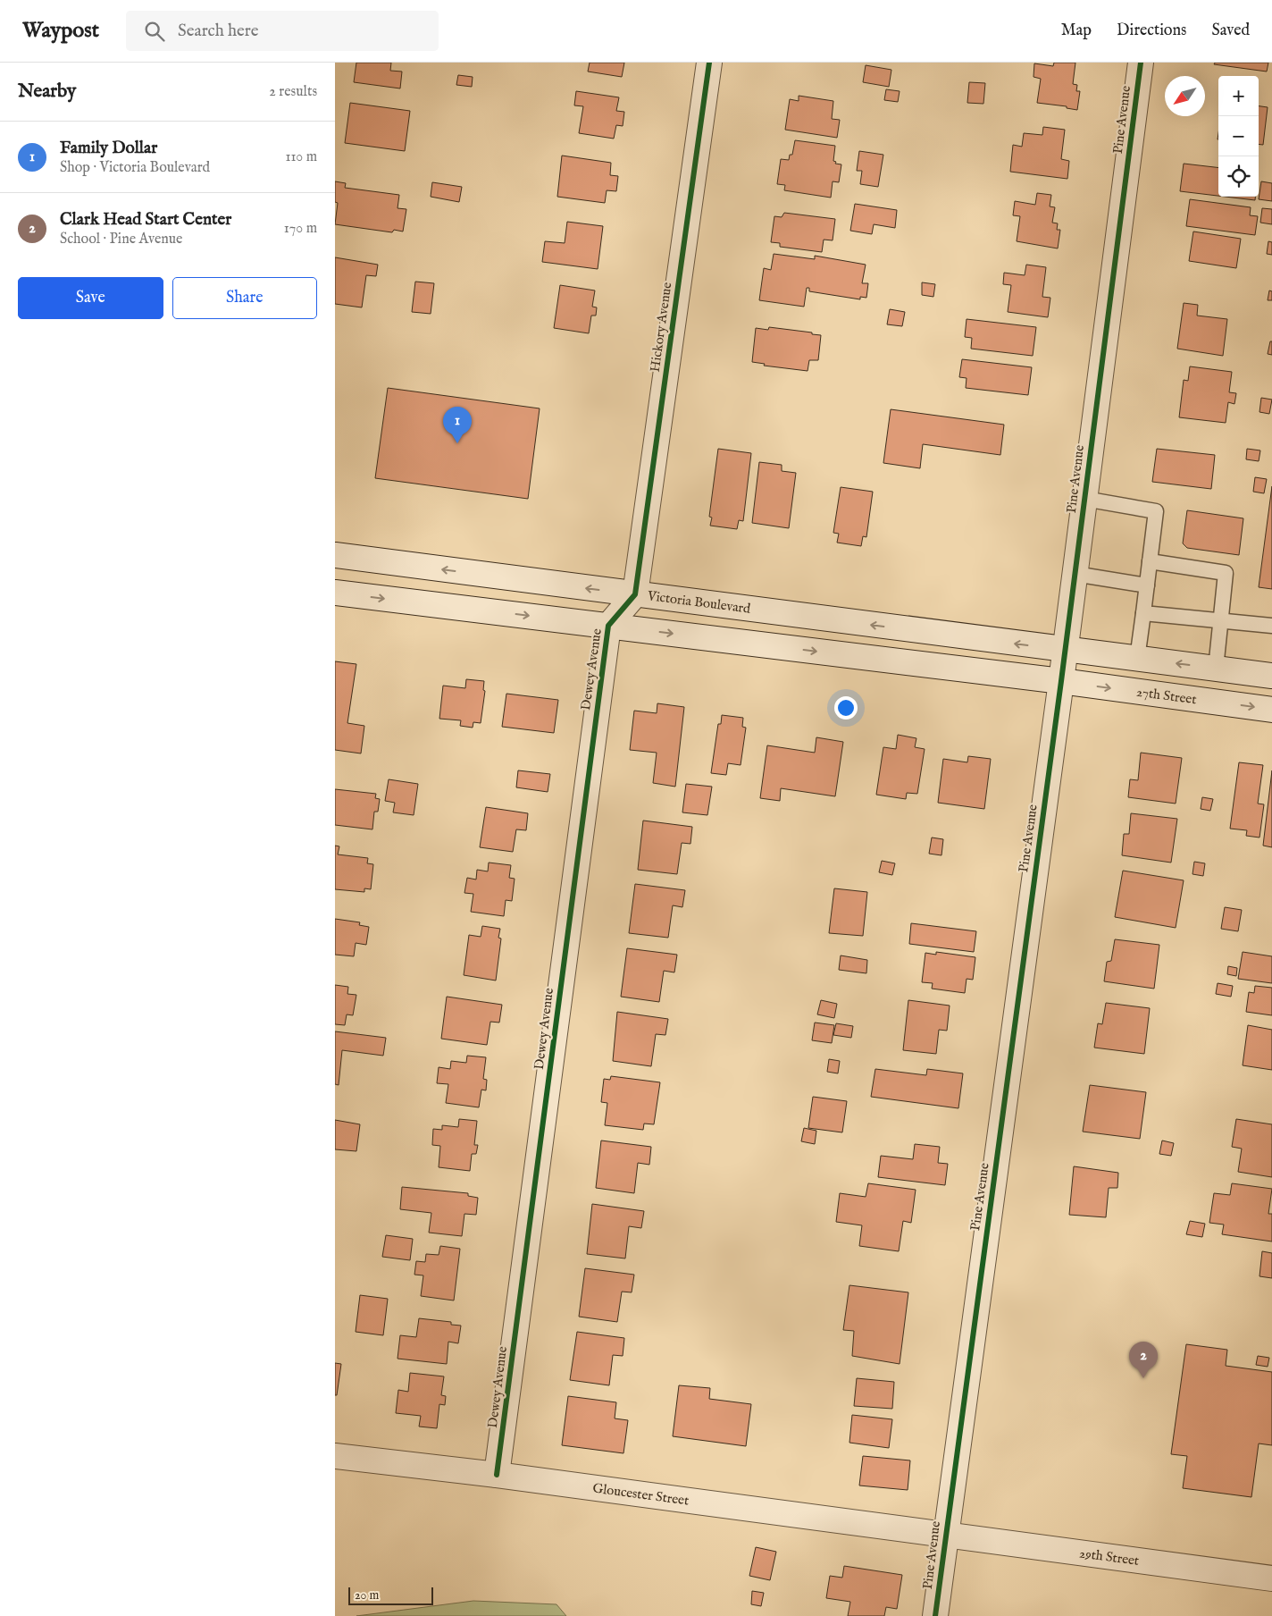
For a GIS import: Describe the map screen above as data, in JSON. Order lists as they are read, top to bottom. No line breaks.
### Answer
{"streets":{"street":["Pine Avenue","Hickory Avenue","Victoria Boulevard","Dewey Avenue","27th Street","Gloucester Street","29th Street"]},"crossings":[["Pine Avenue","Victoria Boulevard"],["Pine Avenue","27th Street"],["Pine Avenue","Gloucester Street"],["Pine Avenue","29th Street"],["Hickory Avenue","Victoria Boulevard"],["Hickory Avenue","Dewey Avenue"],["Victoria Boulevard","Dewey Avenue"],["Dewey Avenue","Gloucester Street"],["Gloucester Street","29th Street"]],"scale_bar":"20 m","north":"bottom left","page":{"header":"Waypost","search":"Search here","nav":["Map","Directions","Saved"],"heading":["Nearby","2 results"],"map_buttons":["+","−"],"list":[{"mark":"1","name":"Family Dollar","note":"Shop · Victoria Boulevard","value":"110 m"},{"mark":"2","name":"Clark Head Start Center","note":"School · Pine Avenue","value":"170 m"}],"buttons":["Save","Share"],"pins":["1","2"],"scale":"20 m"}}
